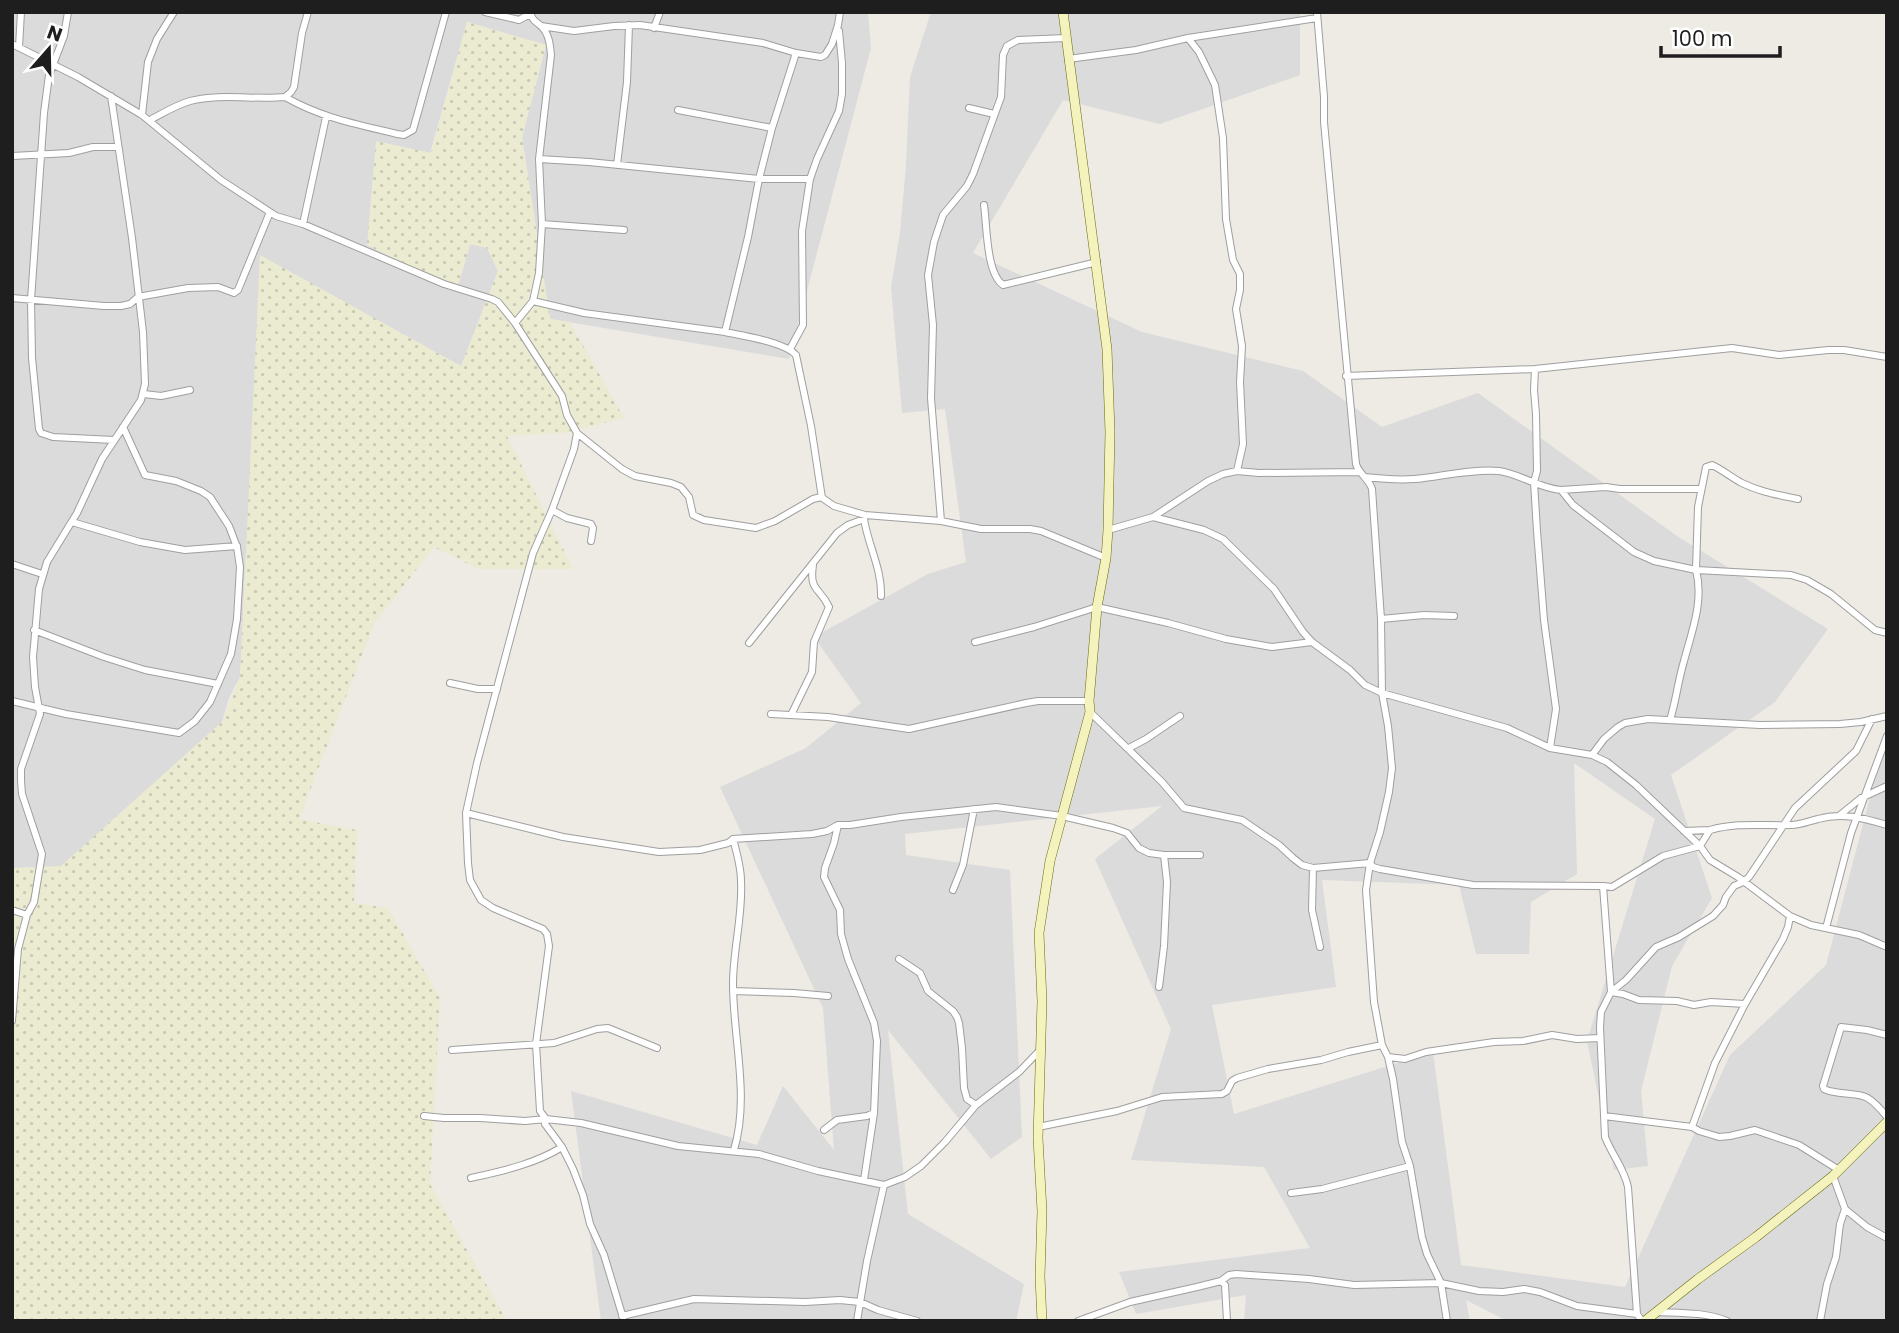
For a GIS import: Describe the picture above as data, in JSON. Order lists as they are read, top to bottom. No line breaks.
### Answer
{"scale_bar":"100 m","north":"top"}
